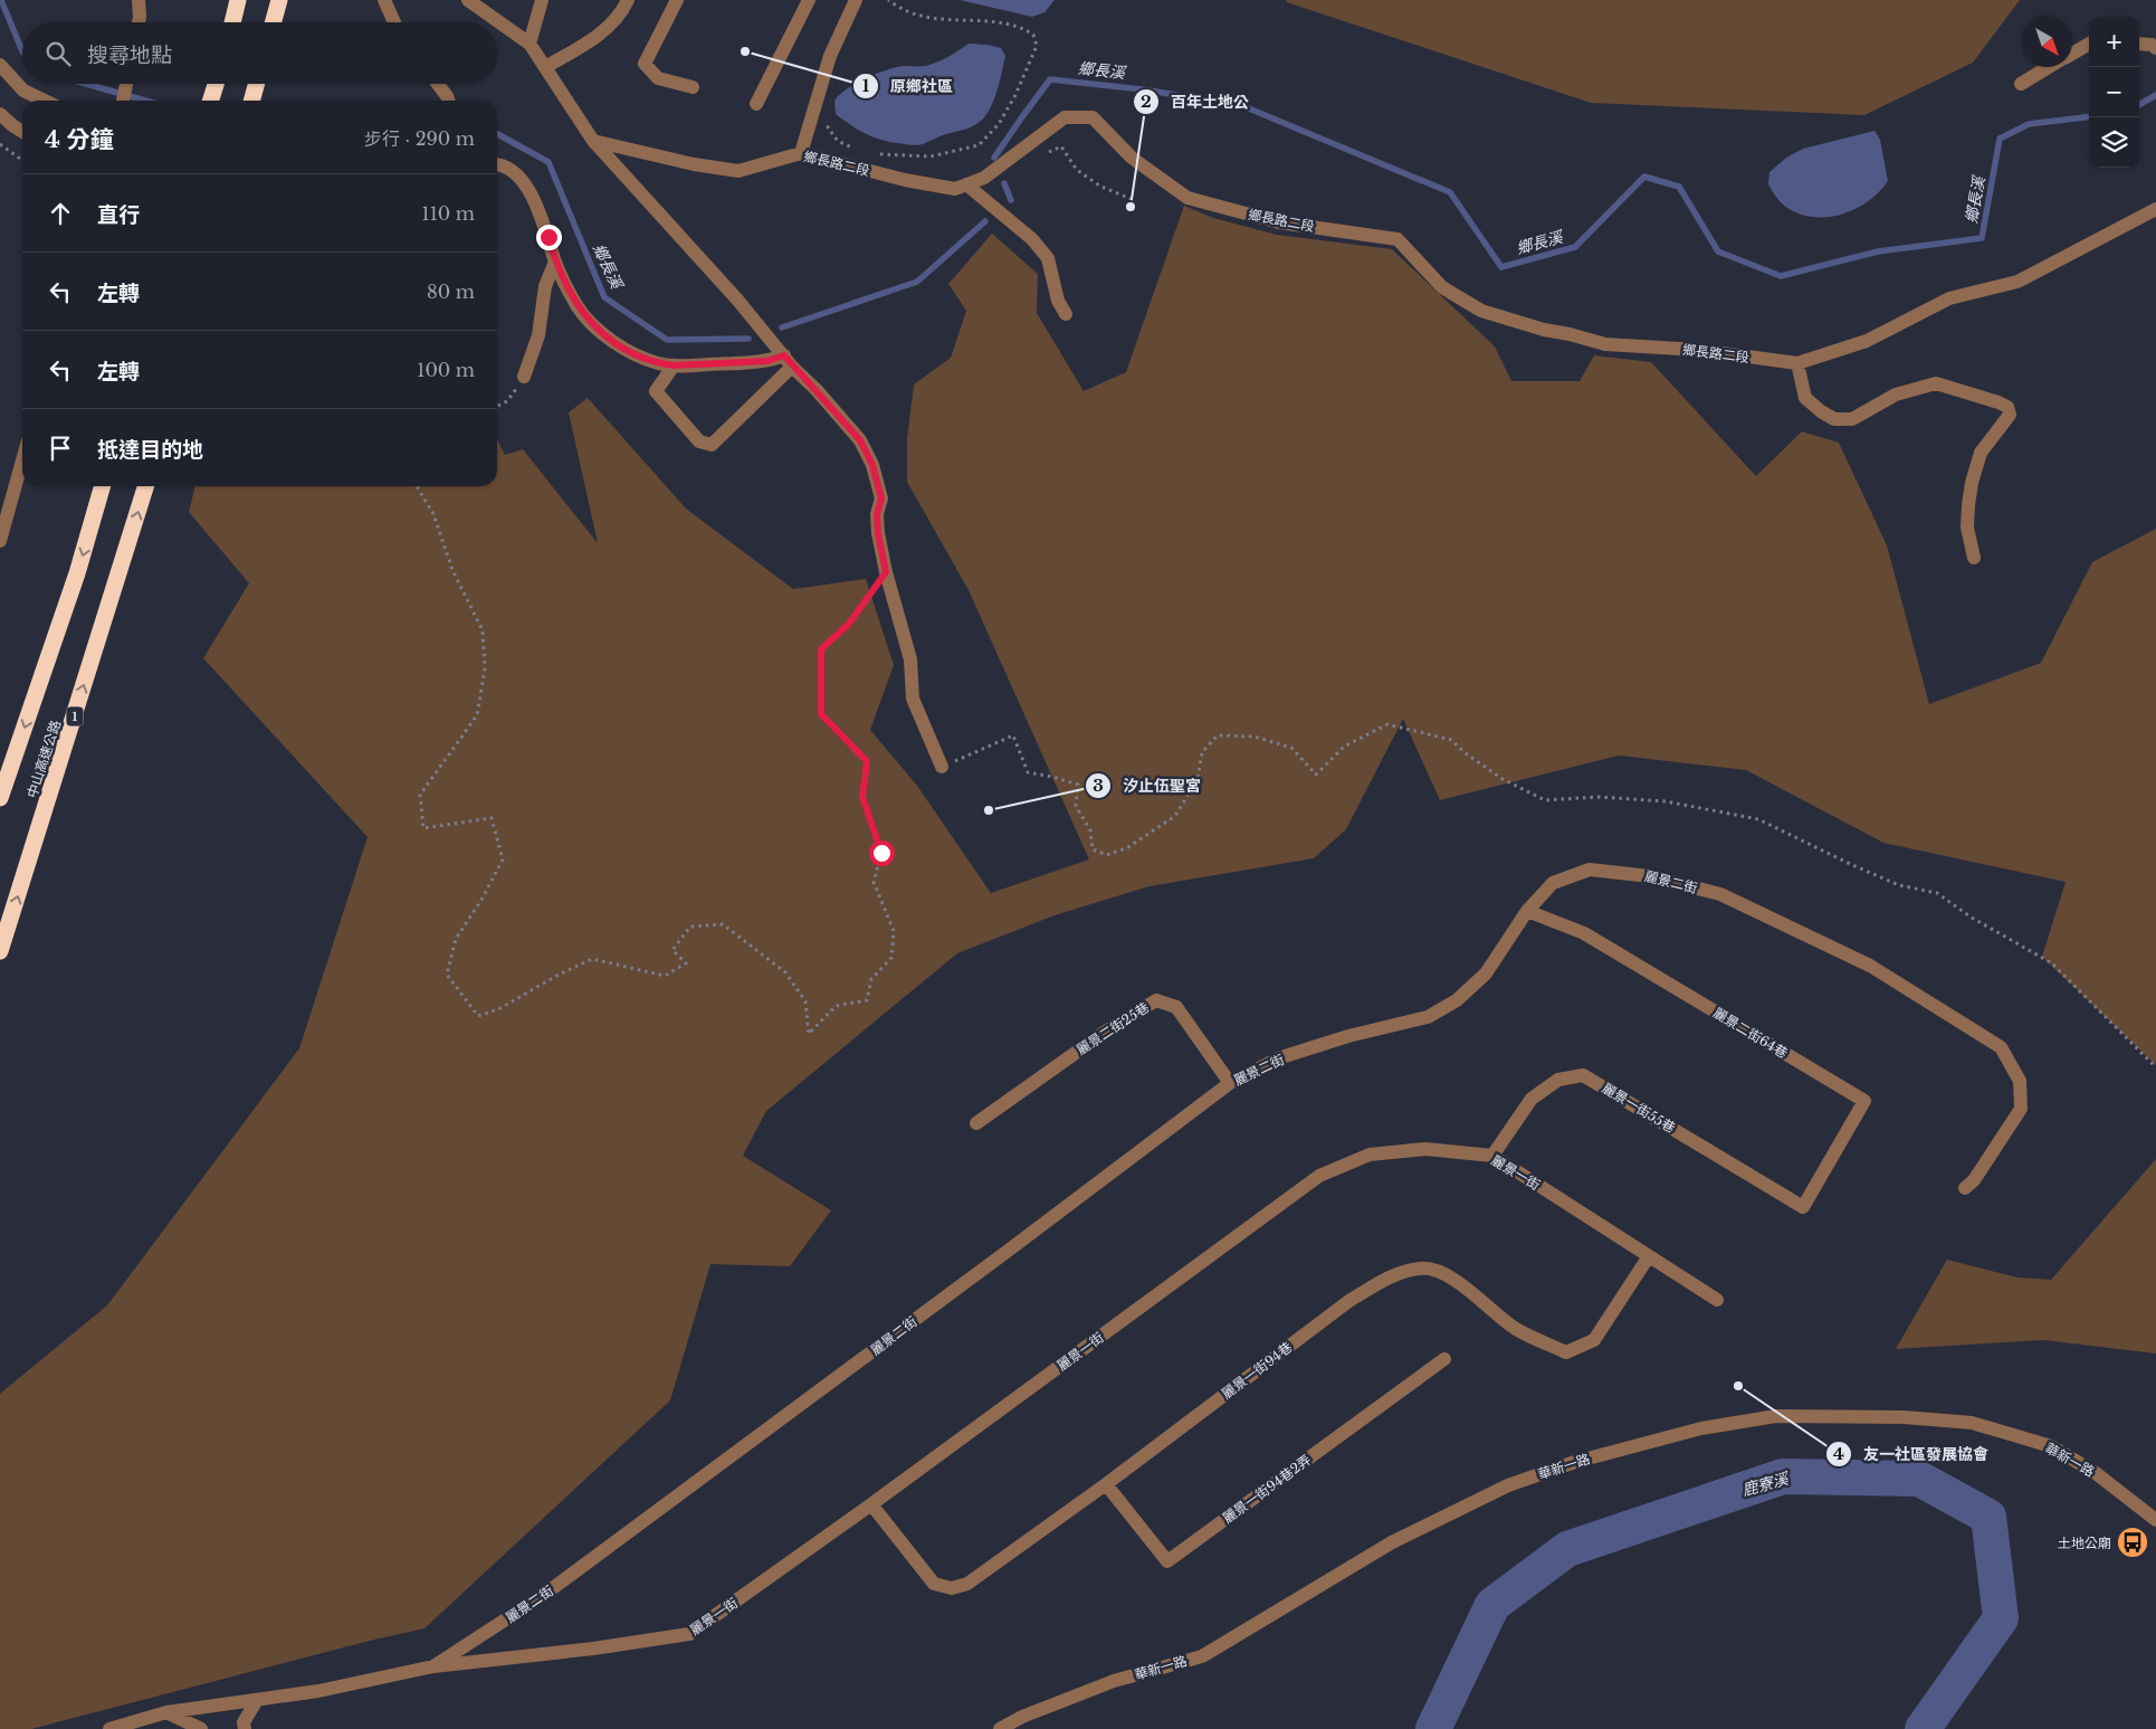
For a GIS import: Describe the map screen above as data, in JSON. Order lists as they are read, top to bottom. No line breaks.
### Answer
{"streets":{"highway":["1","中山高速公路"],"street":["鄉長路二段","麗景二街","麗景二街25巷","麗景二街64巷","麗景一街55巷","麗景一街","麗景一街94巷","華新一路","麗景一街94巷2弄"]},"crossings":[["麗景二街","麗景二街25巷"],["麗景二街","麗景二街64巷"],["麗景二街","麗景一街"],["麗景二街64巷","麗景一街55巷"],["麗景一街55巷","麗景一街"],["麗景一街","麗景一街94巷"],["麗景一街94巷","麗景一街94巷2弄"]],"water":["鄉長溪","鹿寮溪"],"places":{"other":["原鄉社區","百年土地公","汐止伍聖宮","友一社區發展協會"],"bus stop":["土地公廟"]},"north":"bottom right","page":{"map_buttons":["+","−"],"search":"搜尋地點","heading":["4 分鐘","步行 · 290 m"],"list":[["直行","110 m"],["左轉","80 m"],["左轉","100 m"],"抵達目的地"]}}
